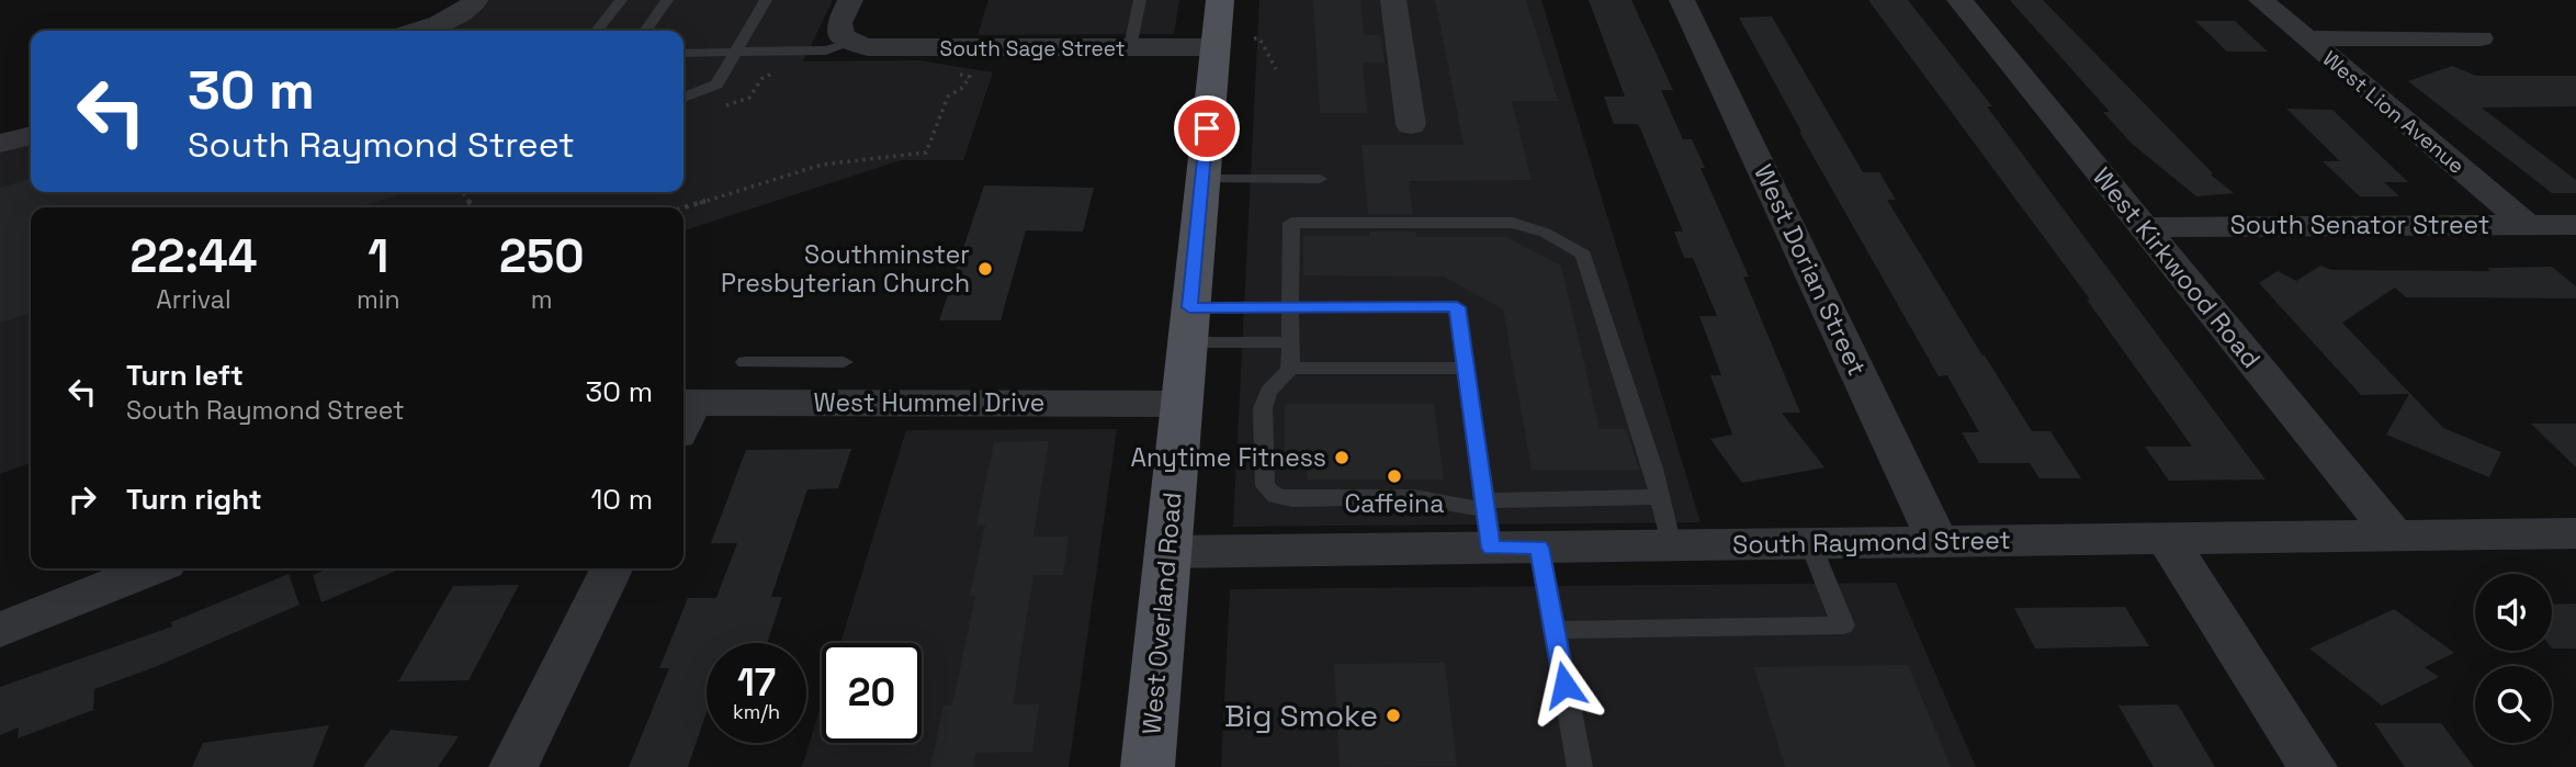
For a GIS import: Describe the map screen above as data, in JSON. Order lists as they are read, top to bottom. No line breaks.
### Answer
{"streets":{"main road":["West Overland Road"],"street":["South Sage Street","West Lion Avenue","South Senator Street","West Kirkwood Road","West Dorian Street","West Hummel Drive","South Raymond Street"]},"crossings":[["South Sage Street","West Overland Road"],["West Lion Avenue","South Senator Street"],["South Senator Street","West Kirkwood Road"],["West Kirkwood Road","South Raymond Street"],["West Dorian Street","South Raymond Street"],["West Hummel Drive","West Overland Road"],["South Raymond Street","West Overland Road"]],"places":["Southminster Presbyterian Church","Anytime Fitness","Caffeina","Big Smoke"],"page":{"turn":["30 m","South Raymond Street"],"eta":["22:44","Arrival","1","min","250","m"],"list":[{"name":"Turn left","note":"South Raymond Street","value":"30 m"},{"name":"Turn right","value":"10 m"}],"speed":"17 km/h","limit":"20"}}
